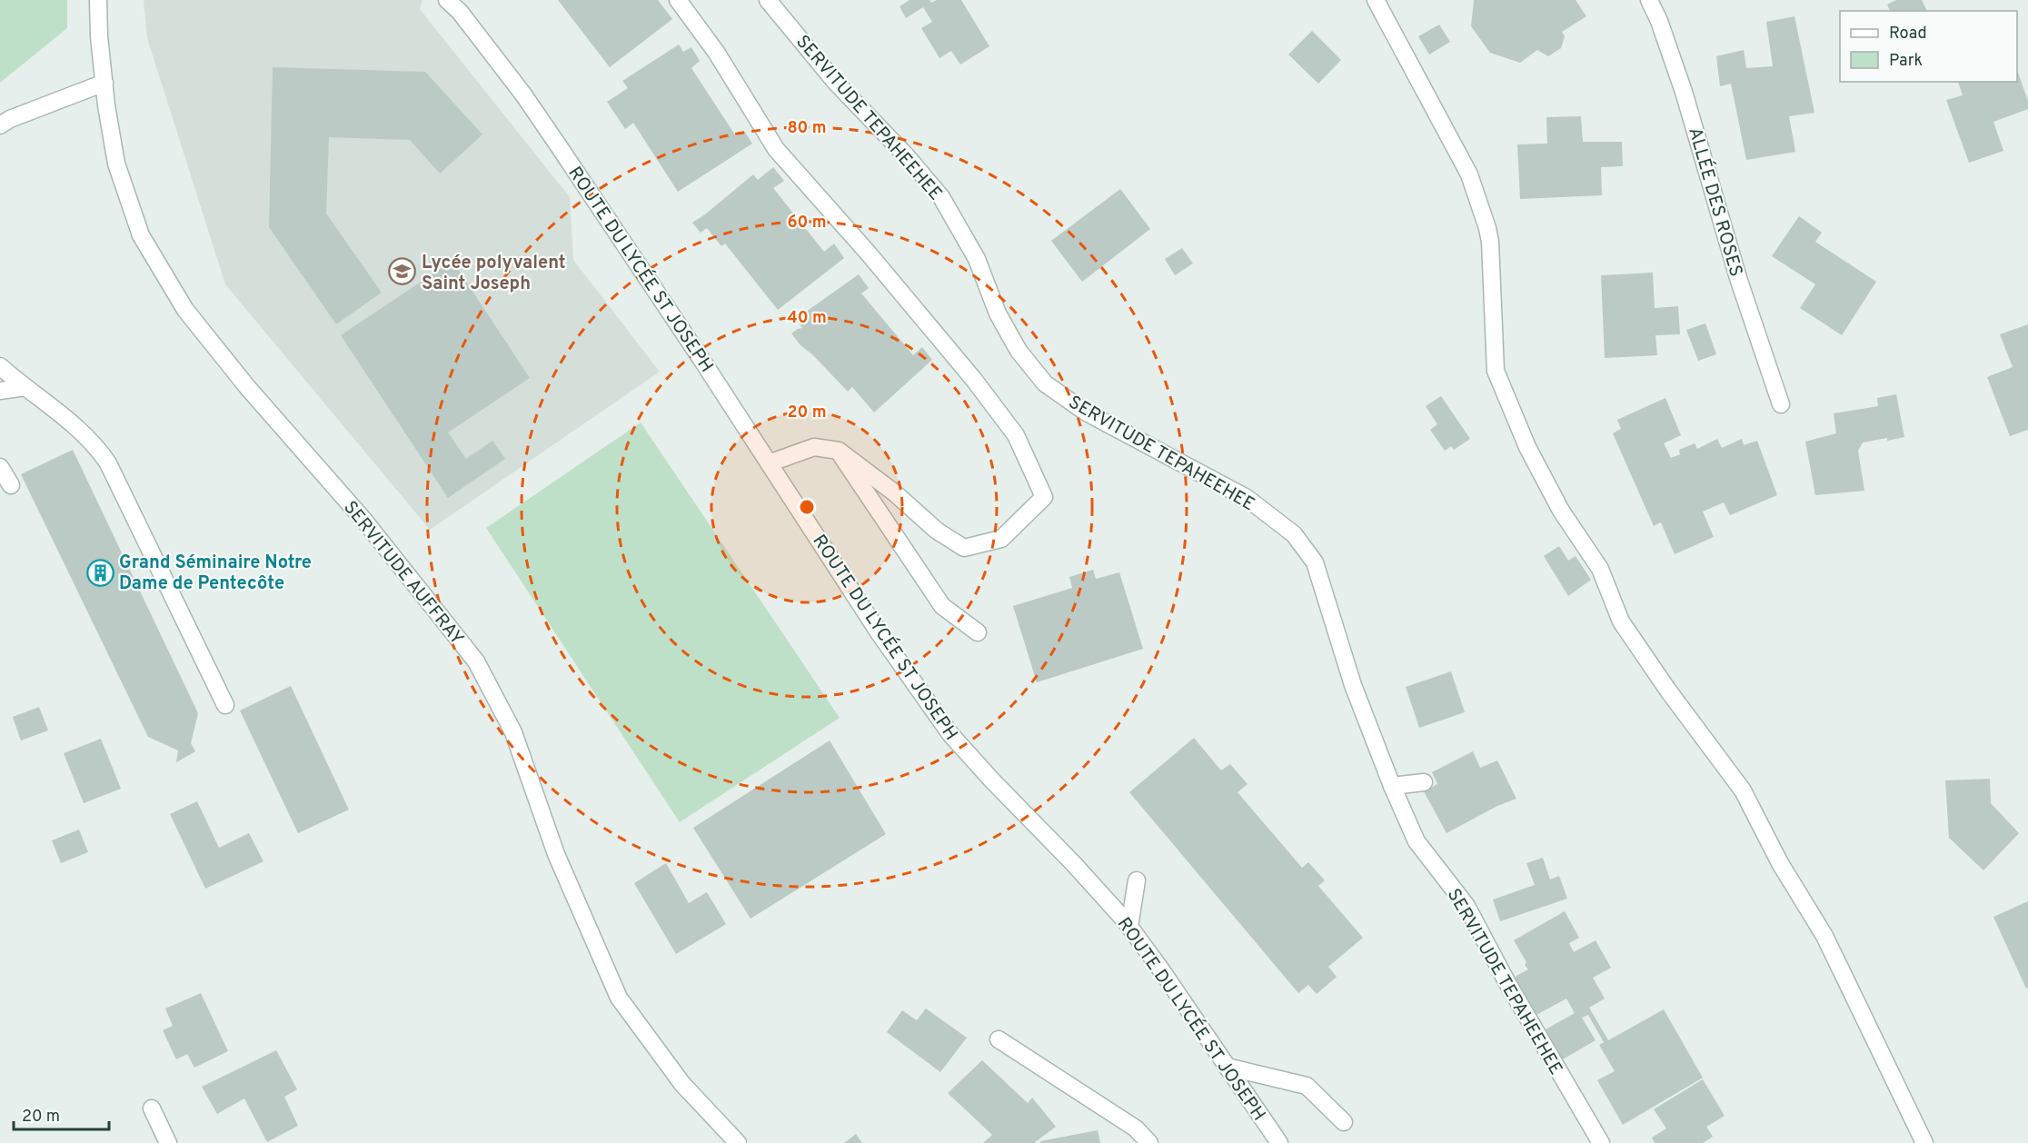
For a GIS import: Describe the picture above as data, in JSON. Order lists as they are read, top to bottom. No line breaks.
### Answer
{"streets":{"street":["SERVITUDE TEPAHEEHEE","ALLÉE DES ROSES","ROUTE DU LYCÉE ST JOSEPH","SERVITUDE AUFFRAY"]},"places":{"school or university":["Lycée polyvalent Saint Joseph"],"building":["Grand Séminaire Notre Dame de Pentecôte"]},"legend":["Road","Park"],"scale_bar":"20 m","rings":["80 m","60 m","40 m","20 m"]}
